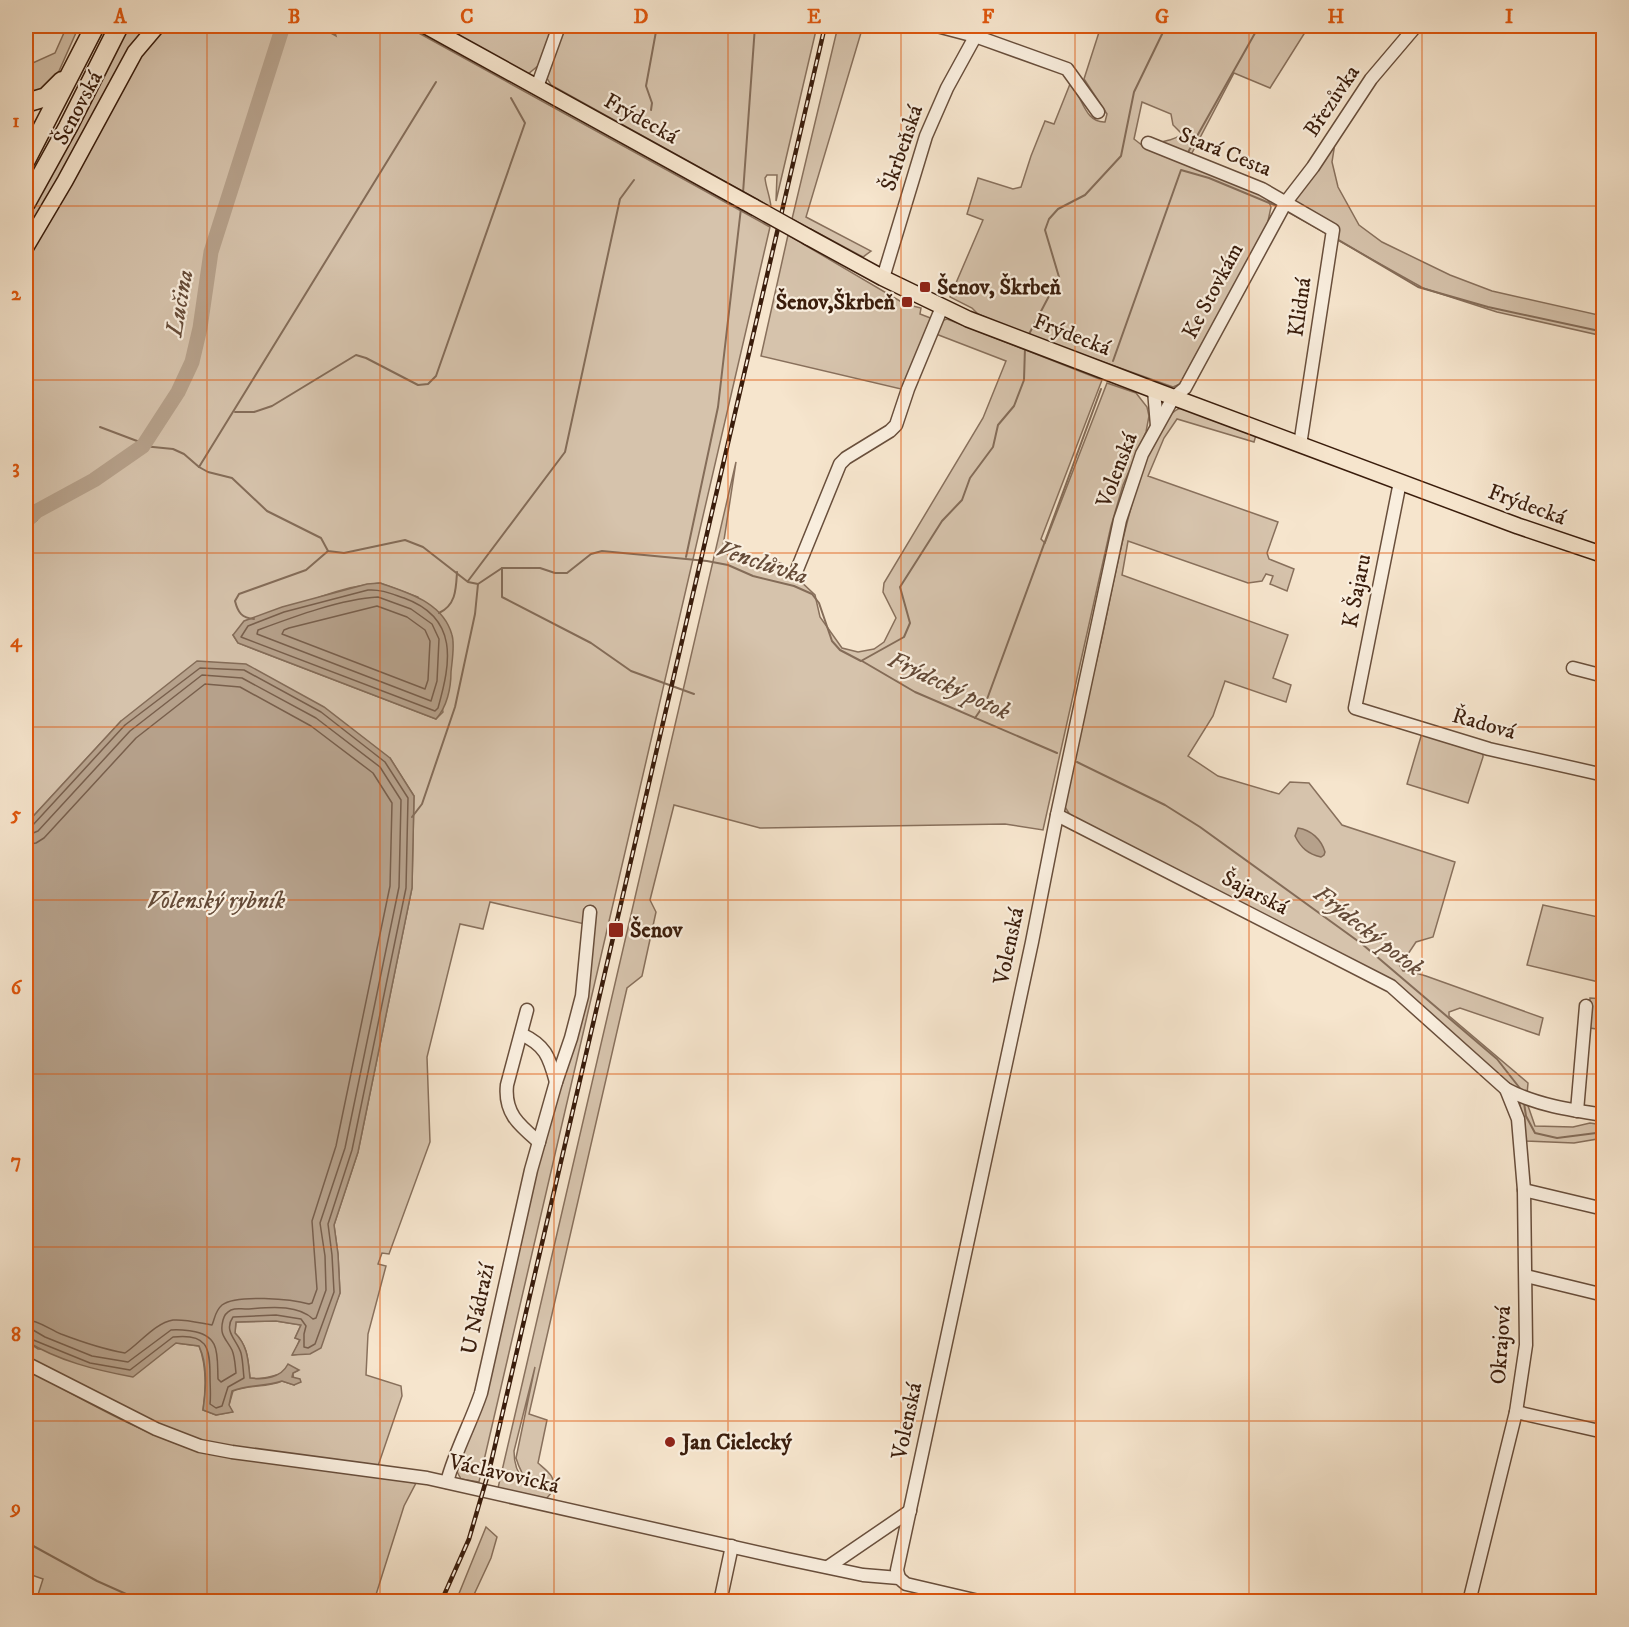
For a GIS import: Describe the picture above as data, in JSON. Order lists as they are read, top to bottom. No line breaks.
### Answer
{"streets":{"main road":["Šenovská","Frýdecká"],"street":["Březůvka","Škrbeňská","Stará Cesta","Ke Stovkám","Klidná","Volenská","K Šajaru","Řadová","Šajarská","U Nádraží","Okrajová","Václavovická"]},"crossings":[["Březůvka","Stará Cesta"],["Březůvka","Ke Stovkám"],["Březůvka","Klidná"],["Frýdecká","Škrbeňská"],["Frýdecká","Ke Stovkám"],["Frýdecká","Klidná"],["Frýdecká","Volenská"],["Frýdecká","K Šajaru"],["Stará Cesta","Ke Stovkám"],["Stará Cesta","Klidná"],["Ke Stovkám","Klidná"],["Ke Stovkám","Volenská"],["Volenská","Šajarská"],["Volenská","Václavovická"],["K Šajaru","Řadová"],["Šajarská","Okrajová"],["U Nádraží","Václavovická"]],"water":["Lučina","Venclůvka","Frýdecký potok","Volenský rybník"],"places":{"transit":["Šenov, Škrbeň","Šenov,Škrbeň","Šenov"],"other":["Jan Cielecký"]},"grid":{"columns":["A","B","C","D","E","F","G","H","I"],"rows":["1","2","3","4","5","6","7","8","9"]}}
